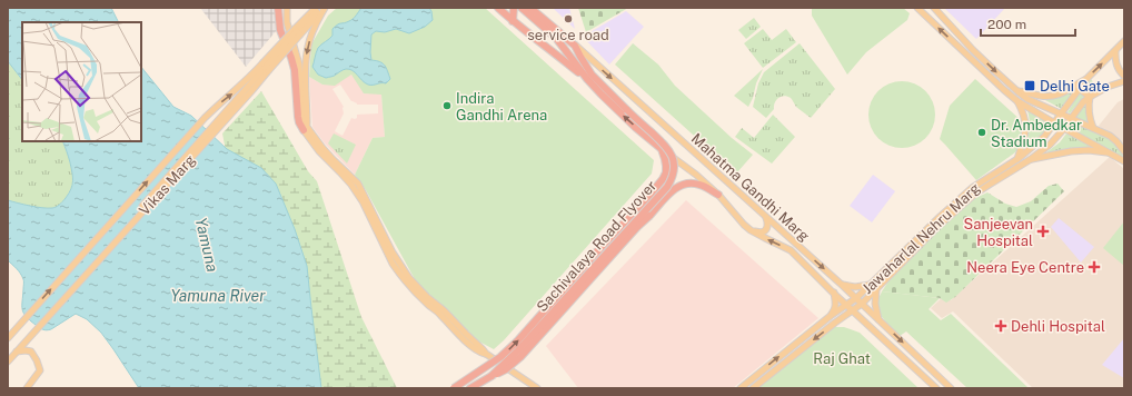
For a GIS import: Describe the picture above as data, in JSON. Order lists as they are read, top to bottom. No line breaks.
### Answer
{"streets":{"highway":["Mahatma Gandhi Marg","Sachivalaya Road Flyover"],"main road":["Vikas Marg","Jawaharlal Nehru Marg"]},"crossings":[["Mahatma Gandhi Marg","Jawaharlal Nehru Marg"],["Mahatma Gandhi Marg","Sachivalaya Road Flyover"]],"water":["Yamuna","Yamuna River"],"parks":["Raj Ghat"],"places":{"other":["service road","Indira Gandhi Arena","Dr. Ambedkar Stadium"],"transit":["Delhi Gate"],"health":["Sanjeevan Hospital","Neera Eye Centre","Dehli Hospital"]},"scale_bar":"200 m"}
